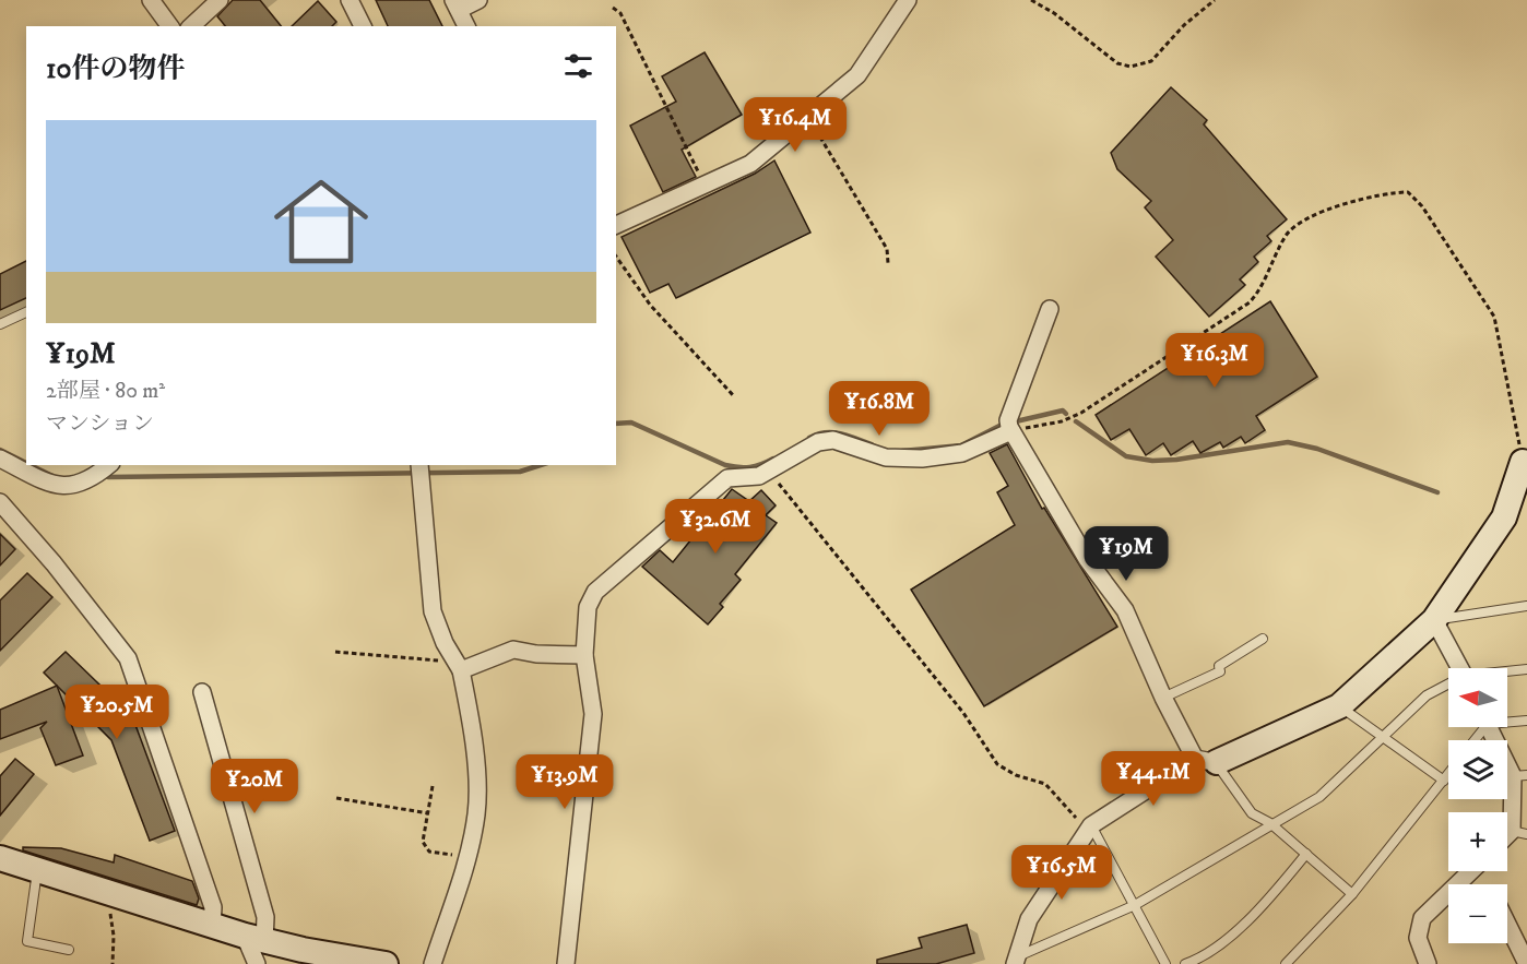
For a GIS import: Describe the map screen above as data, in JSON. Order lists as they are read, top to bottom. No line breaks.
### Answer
{"north":"left","page":{"heading":"10件の物件","price":["¥16.4M","¥16.3M","¥16.8M","¥32.6M","¥19M","¥20.5M","¥44.1M","¥13.9M","¥20M","¥16.5M"],"list":[{"name":"¥19M","note":"2部屋 · 80 m² · マンション"}],"map_buttons":["+","−"]}}
